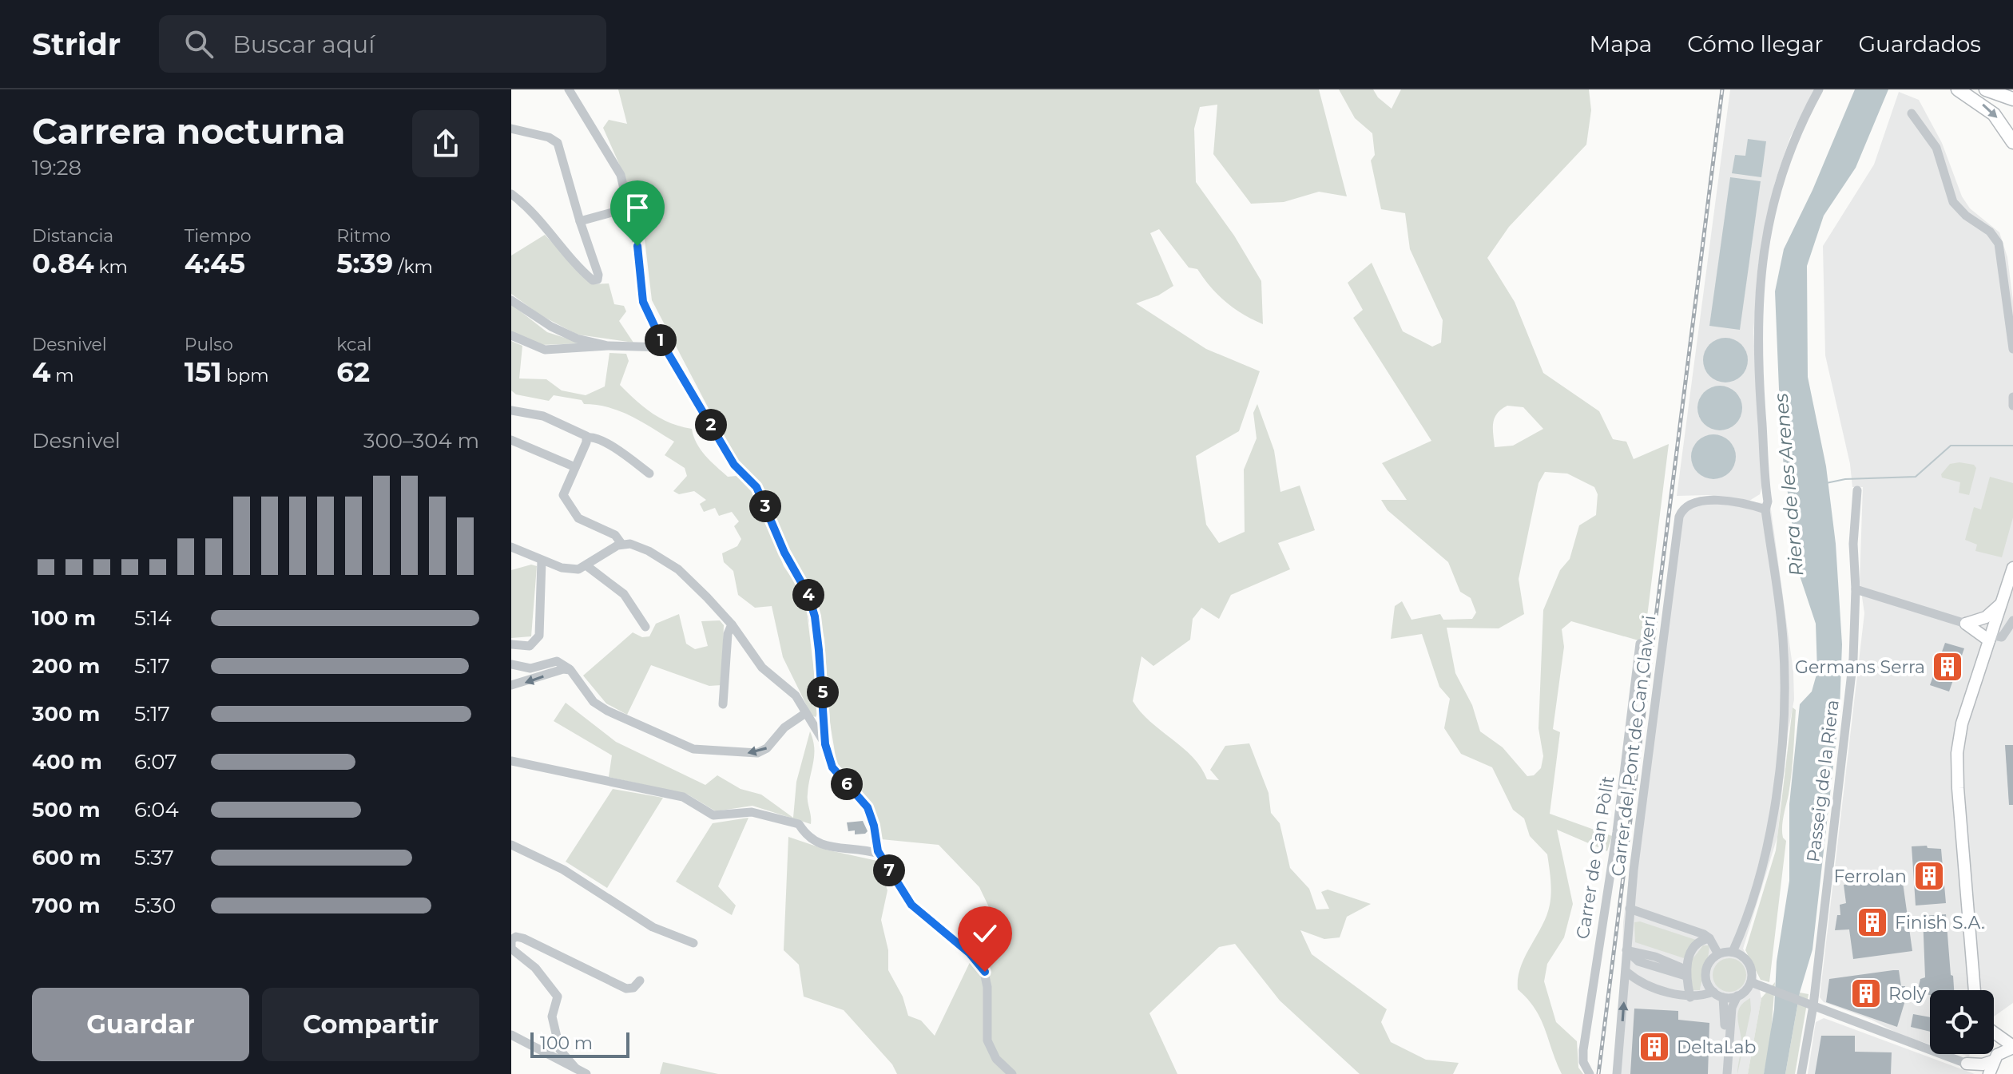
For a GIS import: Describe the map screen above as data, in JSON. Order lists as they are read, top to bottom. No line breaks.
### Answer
{"streets":{"street":["Carrer del Pont de Can Claveri","Passeig de la Riera","Carrer de Can Pòlit"]},"water":["Riera de les Arenes"],"places":{"building":["Germans Serra","Ferrolan","Finish S.A.","Roly","DeltaLab"]},"scale_bar":"100 m","page":{"header":"Stridr","search":"Buscar aquí","nav":["Mapa","Cómo llegar","Guardados"],"heading":["Carrera nocturna","19:28"],"stats":[["Distancia","0.84 km"],["Tiempo","4:45"],["Ritmo","5:39 /km"],["Desnivel","4 m"],["Pulso","151 bpm"],["kcal","62"]],"pins":["1","2","3","4","5","6","7"],"chart":["Desnivel","300–304 m"],"list":[{"name":"100 m","note":"5:14"},{"name":"200 m","note":"5:17"},{"name":"300 m","note":"5:17"},{"name":"400 m","note":"6:07"},{"name":"500 m","note":"6:04"},{"name":"600 m","note":"5:37"},{"name":"700 m","note":"5:30"}],"buttons":["Guardar","Compartir"],"scale":"100 m"}}
